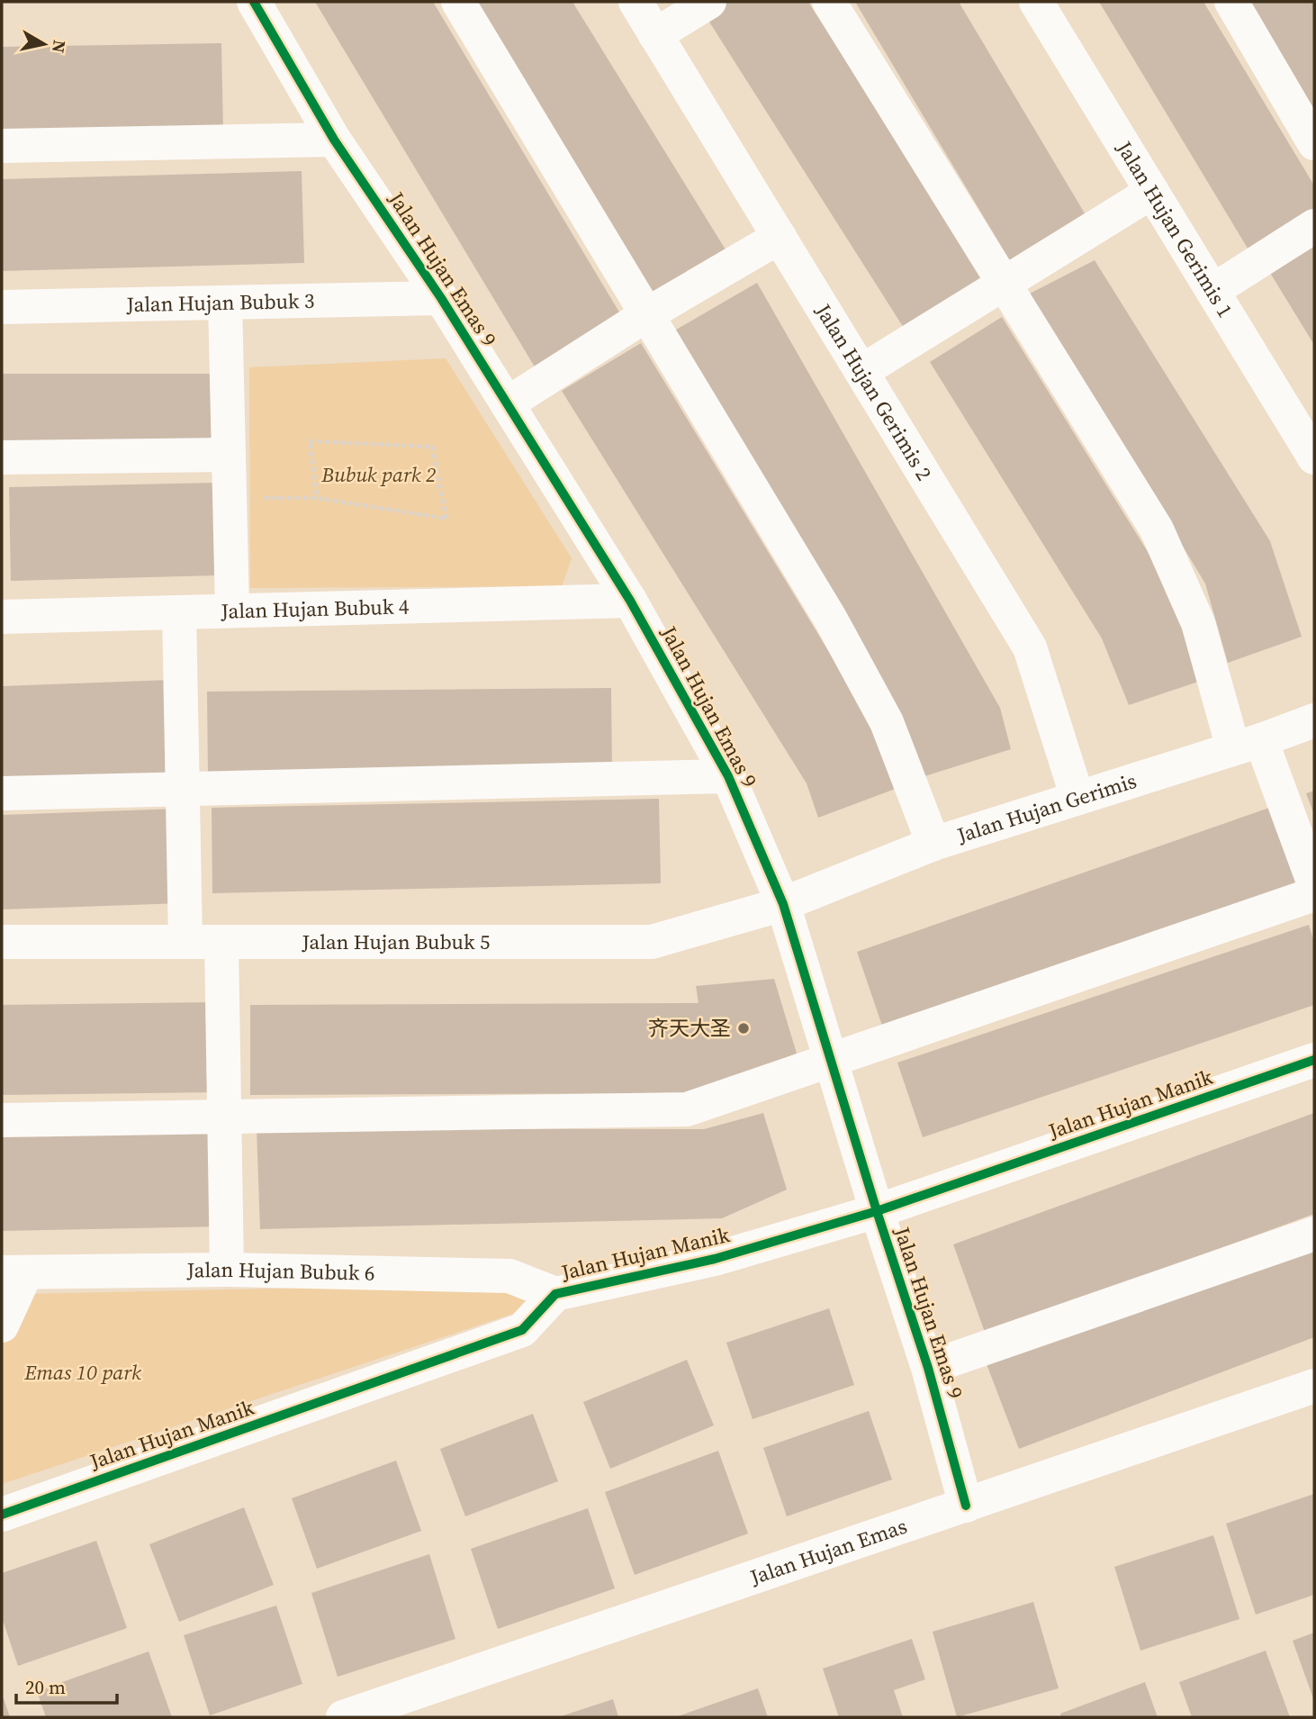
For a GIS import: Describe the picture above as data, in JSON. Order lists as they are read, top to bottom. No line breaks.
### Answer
{"streets":{"street":["Jalan Hujan Gerimis 1","Jalan Hujan Emas 9","Jalan Hujan Bubuk 3","Jalan Hujan Gerimis 2","Jalan Hujan Bubuk 4","Jalan Hujan Gerimis","Jalan Hujan Bubuk 5","Jalan Hujan Manik","Jalan Hujan Bubuk 6","Jalan Hujan Emas"]},"crossings":[["Jalan Hujan Emas 9","Jalan Hujan Bubuk 3"],["Jalan Hujan Emas 9","Jalan Hujan Bubuk 4"],["Jalan Hujan Emas 9","Jalan Hujan Gerimis"],["Jalan Hujan Emas 9","Jalan Hujan Bubuk 5"],["Jalan Hujan Emas 9","Jalan Hujan Manik"],["Jalan Hujan Emas 9","Jalan Hujan Emas"],["Jalan Hujan Gerimis 2","Jalan Hujan Gerimis"],["Jalan Hujan Gerimis","Jalan Hujan Bubuk 5"],["Jalan Hujan Manik","Jalan Hujan Bubuk 6"]],"parks":["Bubuk park 2","Emas 10 park"],"places":["齐天大圣"],"scale_bar":"20 m","north":"right"}
